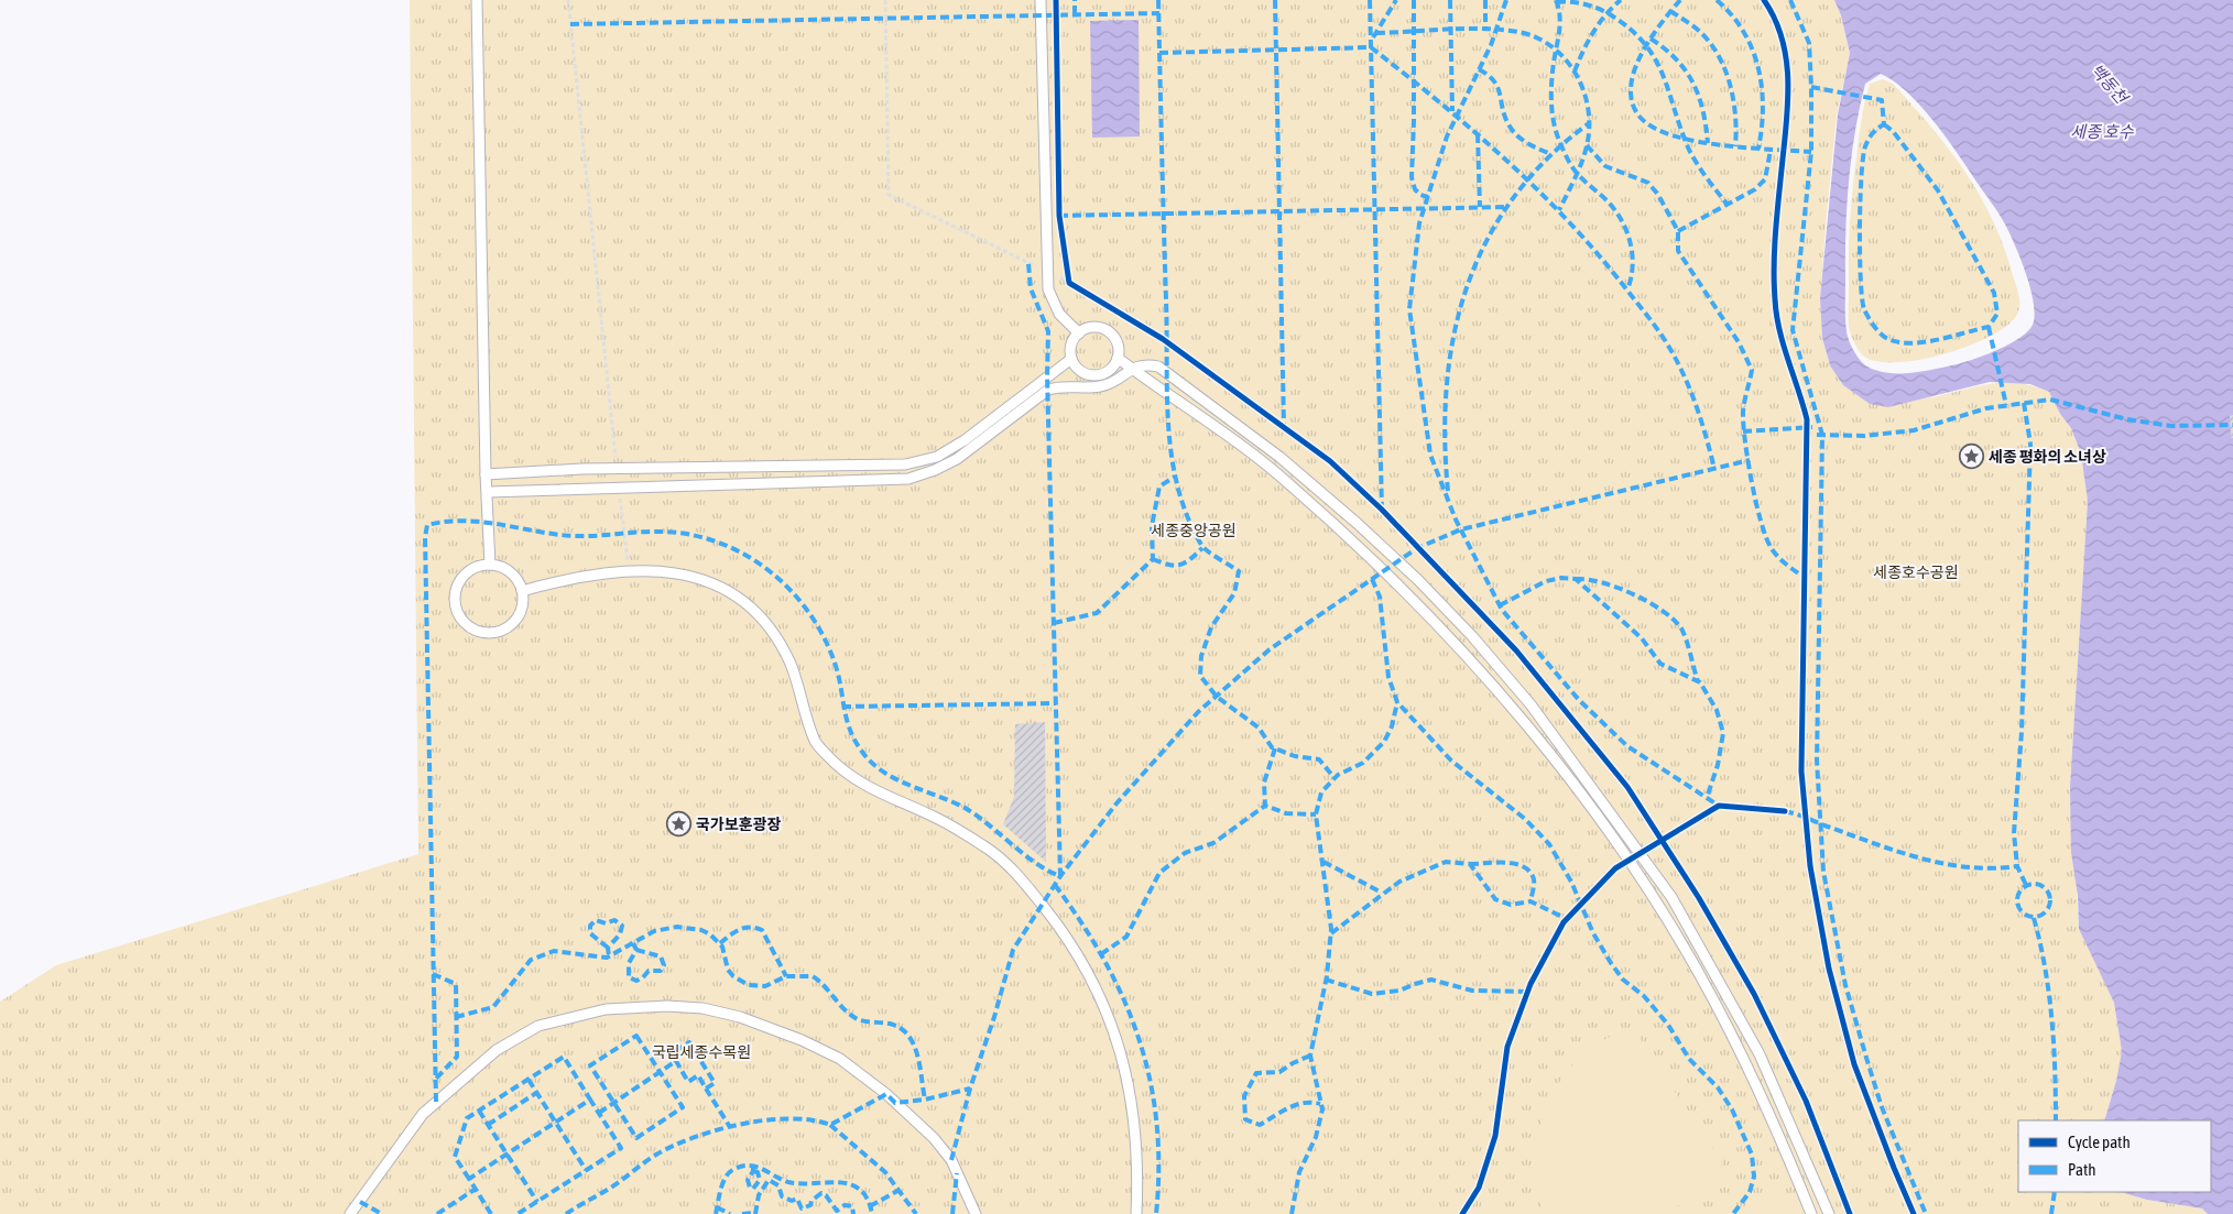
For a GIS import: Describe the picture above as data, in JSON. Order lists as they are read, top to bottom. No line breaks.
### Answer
{"water":["백동천","세종 호수"],"parks":["세종중앙공원","세종호수공원","국립세종수목원"],"places":{"place":["세종 평화의 소녀상","국가보훈광장"]},"legend":["Cycle path","Path"]}
